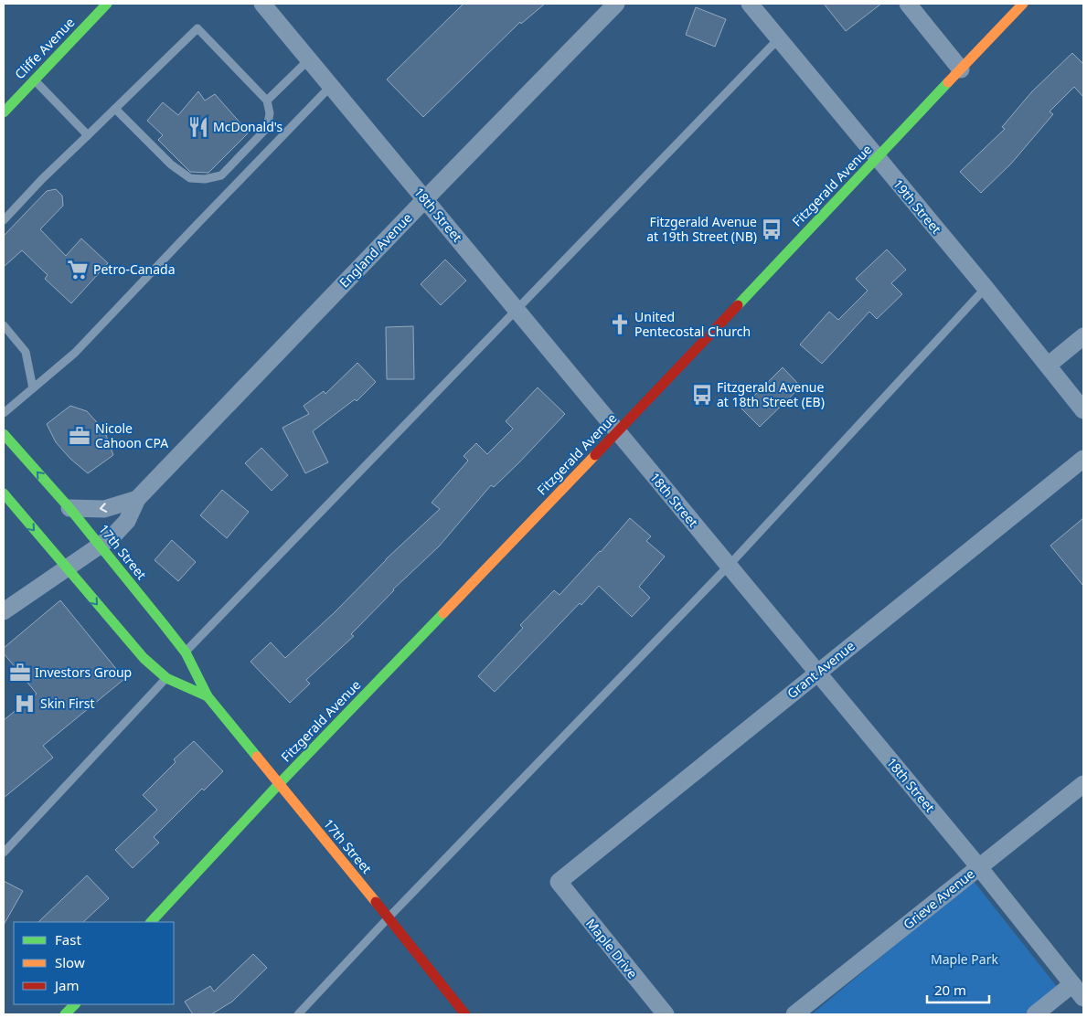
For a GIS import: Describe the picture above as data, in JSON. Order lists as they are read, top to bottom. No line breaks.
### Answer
{"streets":{"street":["Cliffe Avenue","Fitzgerald Avenue","19th Street","18th Street","England Avenue","17th Street","Grant Avenue","Grieve Avenue","Maple Drive"]},"crossings":[["Fitzgerald Avenue","19th Street"],["Fitzgerald Avenue","18th Street"],["Fitzgerald Avenue","17th Street"],["18th Street","England Avenue"],["18th Street","Grant Avenue"],["18th Street","Grieve Avenue"],["England Avenue","17th Street"],["Grant Avenue","Maple Drive"]],"parks":["Maple Park"],"places":{"restaurant":["McDonald's"],"bus stop":["Fitzgerald Avenue at 19th Street (NB)","Fitzgerald Avenue at 18th Street (EB)"],"supermarket":["Petro-Canada"],"church":["United Pentecostal Church"],"office":["Nicole Cahoon CPA","Investors Group"],"hospital":["Skin First"]},"legend":["Fast","Slow","Jam"],"scale_bar":"20 m"}
